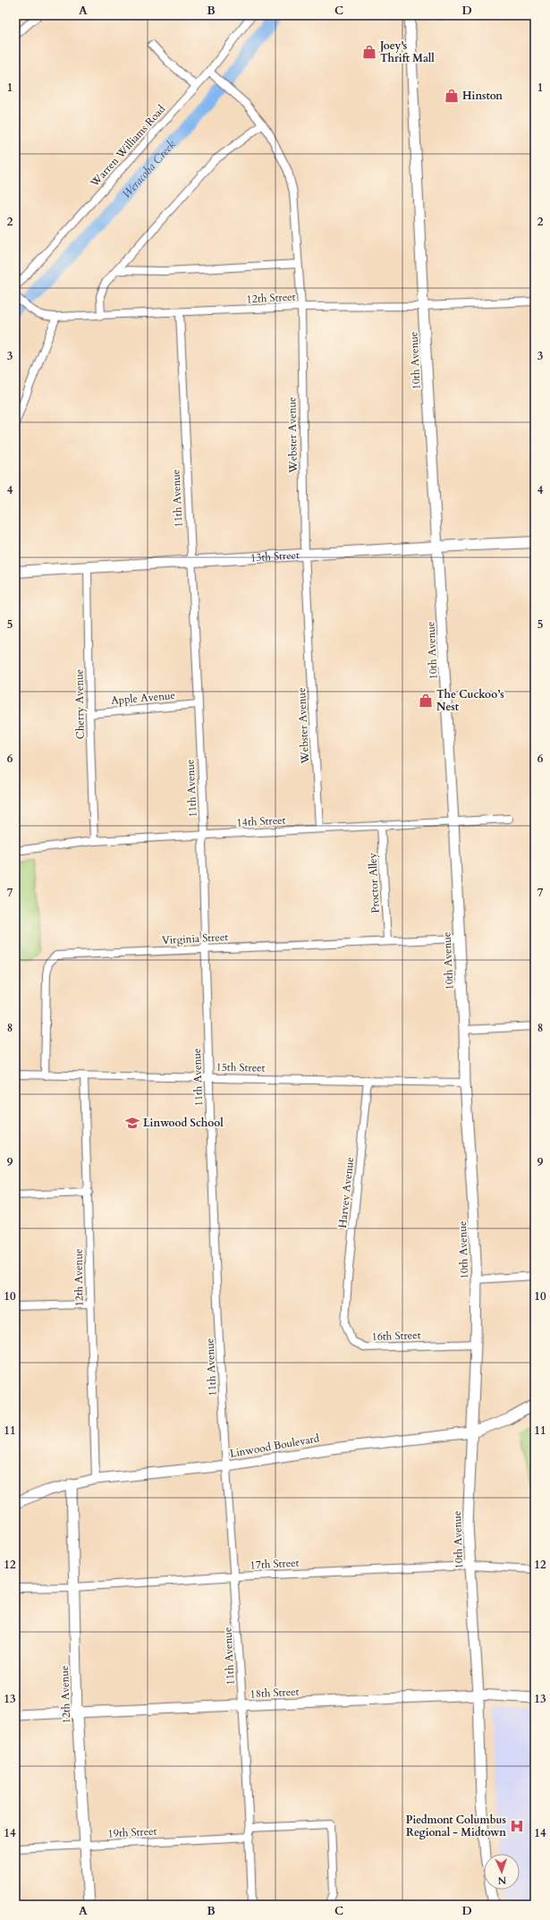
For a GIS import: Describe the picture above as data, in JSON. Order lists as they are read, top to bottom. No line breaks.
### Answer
{"streets":{"main road":["10th Avenue","13th Street","12th Avenue","Linwood Boulevard","18th Street"],"street":["Warren Williams Road","12th Street","Webster Avenue","11th Avenue","Apple Avenue","Cherry Avenue","14th Street","Proctor Alley","Virginia Street","15th Street","Harvey Avenue","16th Street","17th Street","19th Street"]},"crossings":[["Warren Williams Road","Webster Avenue"],["12th Street","10th Avenue"],["12th Street","Webster Avenue"],["12th Street","11th Avenue"],["10th Avenue","13th Street"],["10th Avenue","14th Street"],["10th Avenue","Virginia Street"],["10th Avenue","15th Street"],["10th Avenue","16th Street"],["10th Avenue","Linwood Boulevard"],["10th Avenue","17th Street"],["10th Avenue","18th Street"],["Webster Avenue","13th Street"],["Webster Avenue","14th Street"],["11th Avenue","13th Street"],["11th Avenue","Apple Avenue"],["11th Avenue","14th Street"],["11th Avenue","Virginia Street"],["11th Avenue","15th Street"],["11th Avenue","Linwood Boulevard"],["11th Avenue","17th Street"],["11th Avenue","18th Street"],["11th Avenue","19th Street"],["13th Street","Cherry Avenue"],["Apple Avenue","Cherry Avenue"],["Cherry Avenue","14th Street"],["14th Street","Proctor Alley"],["Proctor Alley","Virginia Street"],["Virginia Street","15th Street"],["15th Street","Harvey Avenue"],["15th Street","12th Avenue"],["Harvey Avenue","16th Street"],["12th Avenue","Linwood Boulevard"],["12th Avenue","17th Street"],["12th Avenue","18th Street"],["12th Avenue","19th Street"]],"water":["Weracoba Creek"],"places":{"shop":["Joey's Thrift Mall","Hinston","The Cuckoo’s Nest"],"school or university":["Linwood School"],"hospital":["Piedmont Columbus Regional - Midtown"]},"north":"bottom","grid":{"columns":["A","B","C","D"],"rows":["1","2","3","4","5","6","7","8","9","10","11","12","13","14"]}}
